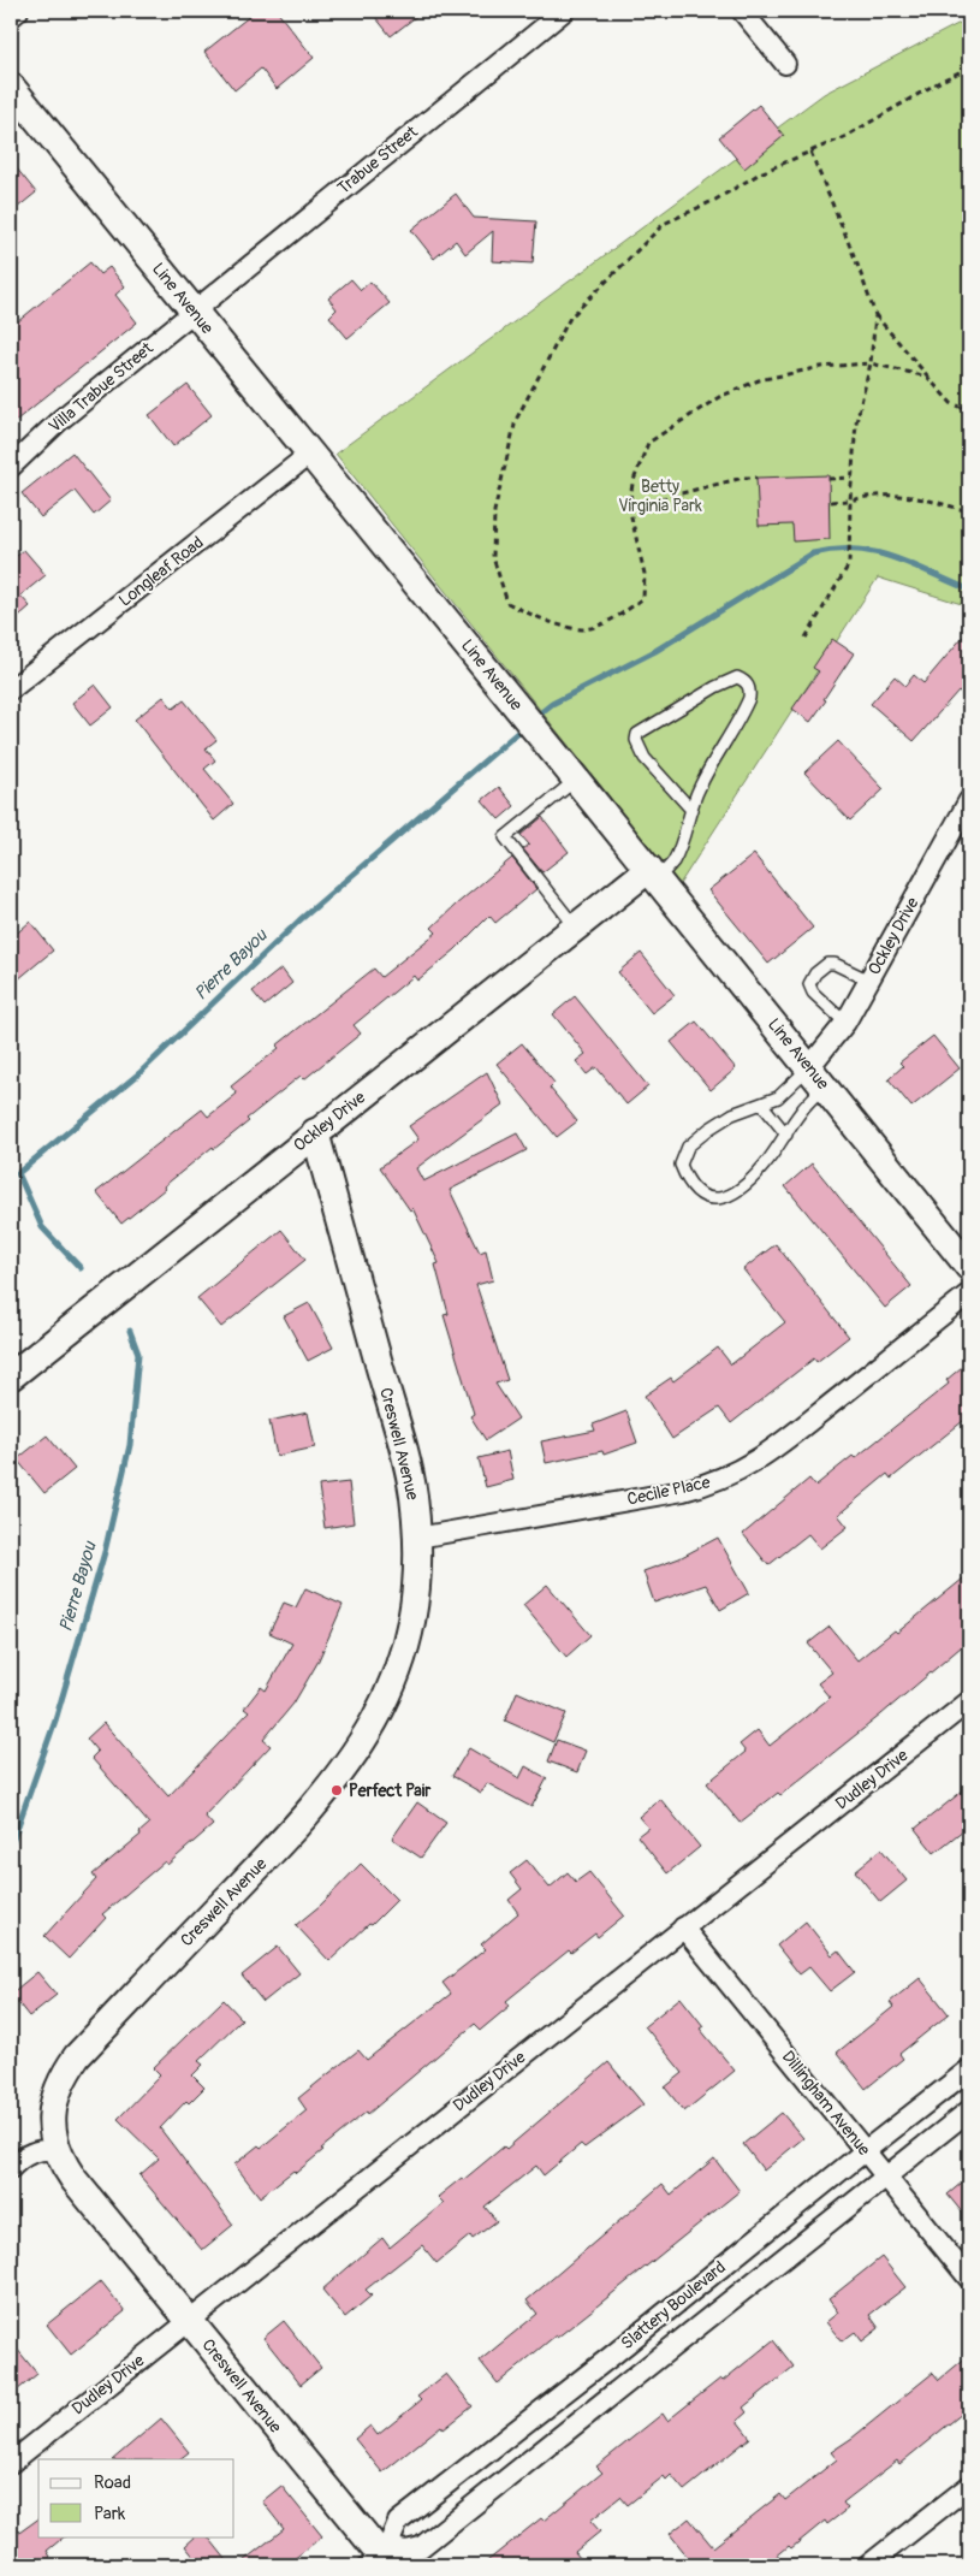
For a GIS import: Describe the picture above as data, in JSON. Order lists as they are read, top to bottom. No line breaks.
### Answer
{"streets":{"street":["Trabue Street","Line Avenue","Villa Trabue Street","Longleaf Road","Ockley Drive","Creswell Avenue","Cecile Place","Dudley Drive","Dillingham Avenue","Slattery Boulevard"]},"crossings":[["Trabue Street","Line Avenue"],["Trabue Street","Villa Trabue Street"],["Line Avenue","Villa Trabue Street"],["Line Avenue","Longleaf Road"],["Line Avenue","Ockley Drive"],["Ockley Drive","Creswell Avenue"],["Creswell Avenue","Cecile Place"],["Creswell Avenue","Dudley Drive"],["Creswell Avenue","Slattery Boulevard"],["Dudley Drive","Dillingham Avenue"],["Dillingham Avenue","Slattery Boulevard"]],"water":["Pierre Bayou"],"parks":["Betty Virginia Park"],"places":["Perfect Pair"],"legend":["Road","Park"]}
